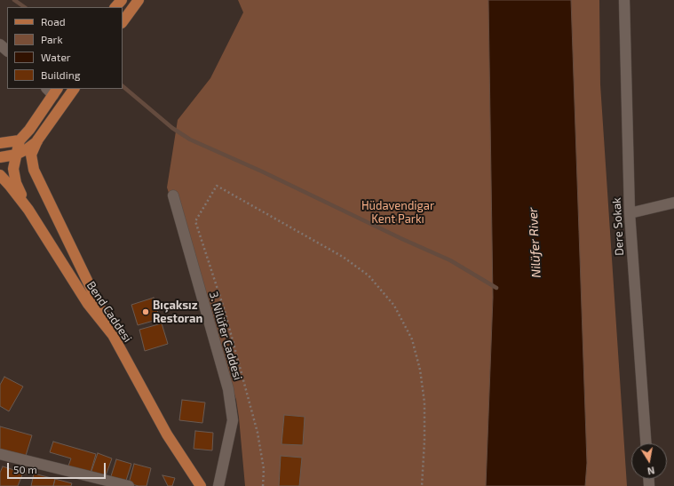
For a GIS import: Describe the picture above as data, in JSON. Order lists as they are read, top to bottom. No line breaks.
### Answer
{"streets":{"main road":["Bend Caddesi"],"street":["Dere Sokak","3. Nilüfer Caddesi"]},"water":["Nilüfer River"],"parks":["Hüdavendigar Kent Parkı"],"places":["Bıçaksız Restoran"],"legend":["Road","Park","Water","Building"],"scale_bar":"50 m","north":"bottom"}
